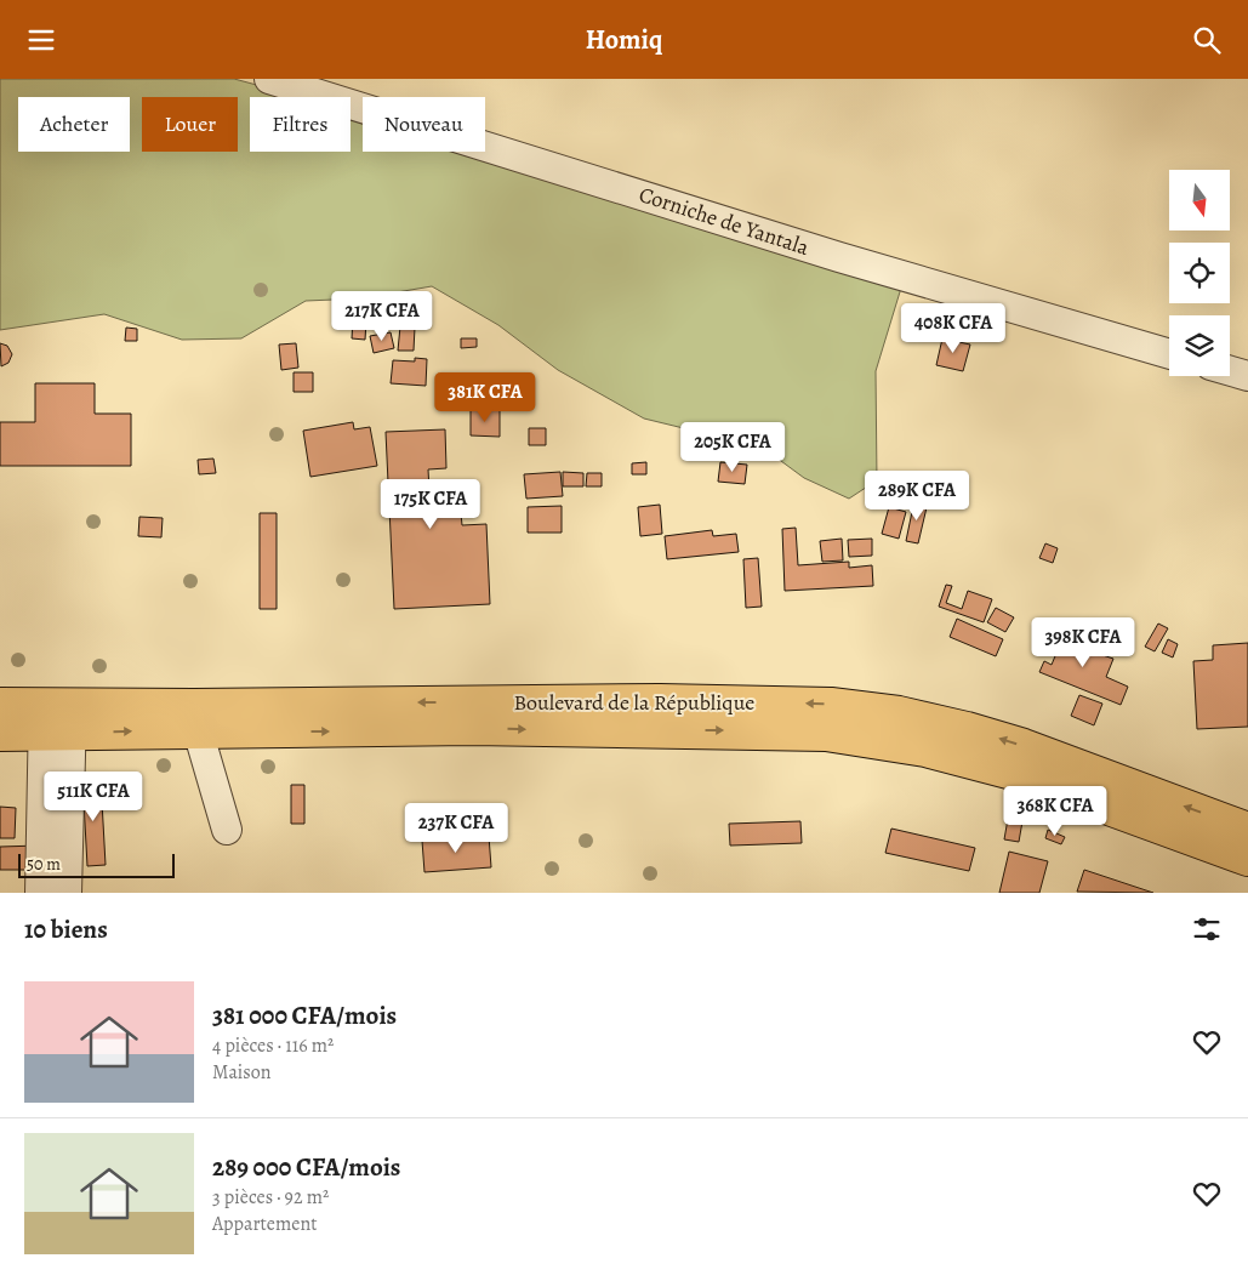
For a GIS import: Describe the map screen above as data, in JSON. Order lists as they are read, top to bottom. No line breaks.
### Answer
{"streets":{"main road":["Boulevard de la République"],"street":["Corniche de Yantala"]},"scale_bar":"50 m","north":"bottom","page":{"header":"Homiq","chip":["Acheter","Louer","Filtres","Nouveau"],"price":["217K CFA","408K CFA","381K CFA","205K CFA","289K CFA","175K CFA","398K CFA","511K CFA","368K CFA","237K CFA"],"scale":"50 m","heading":"10 biens","list":[{"name":"381 000 CFA/mois","note":"4 pièces · 116 m² · Maison"},{"name":"289 000 CFA/mois","note":"3 pièces · 92 m² · Appartement"}]}}
